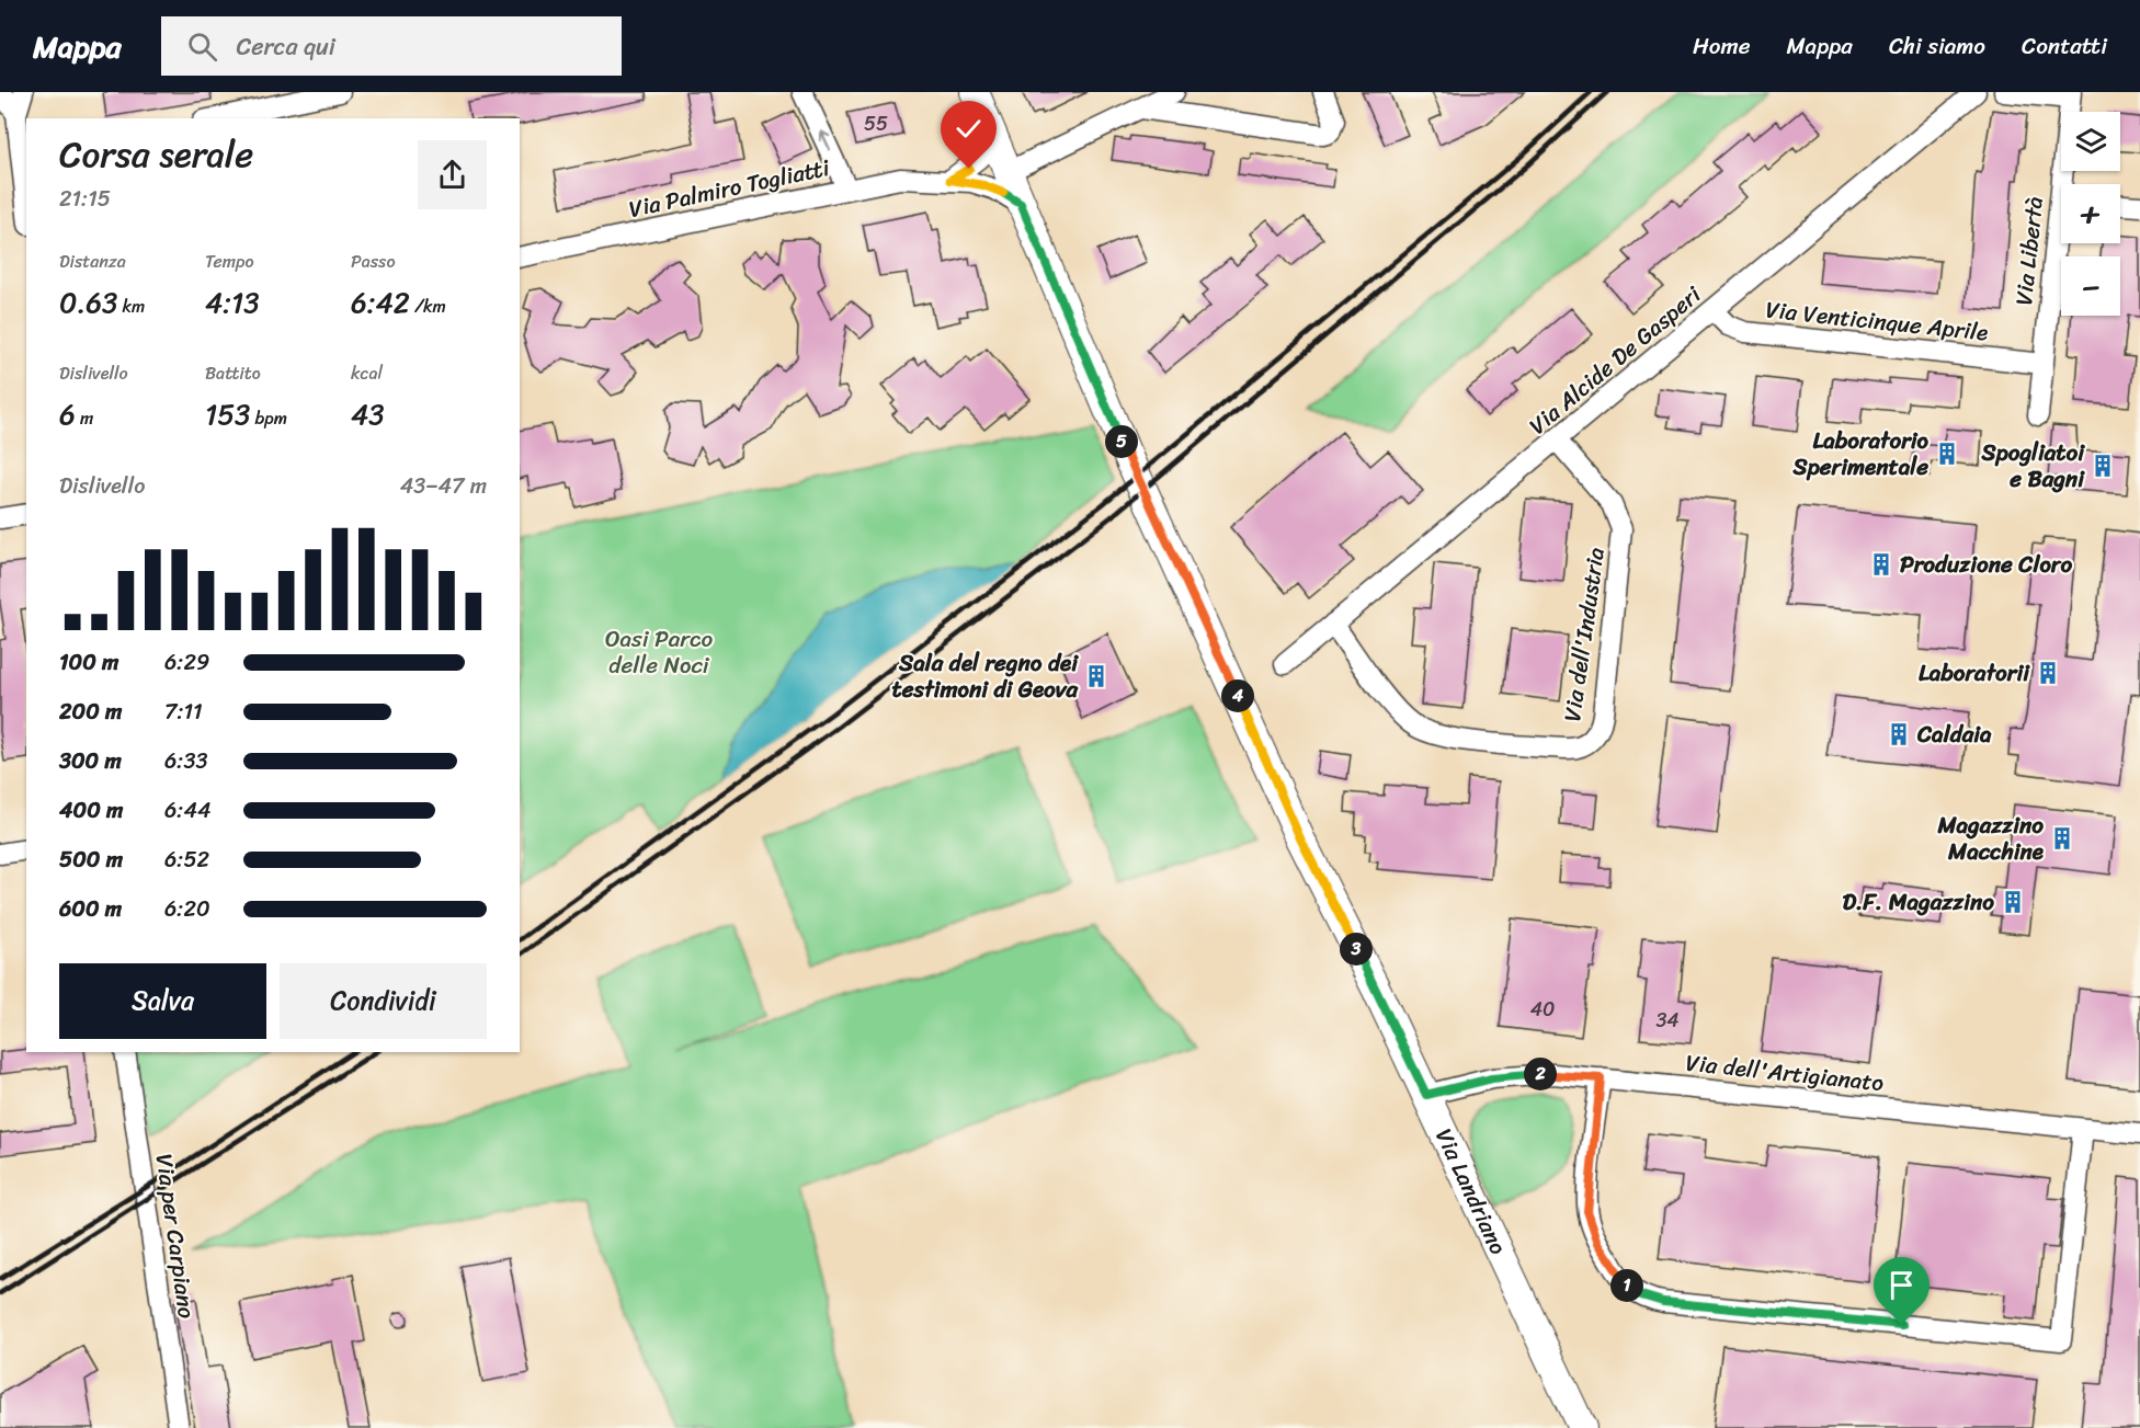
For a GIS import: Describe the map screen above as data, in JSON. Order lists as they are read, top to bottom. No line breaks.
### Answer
{"streets":{"street":["Via Palmiro Togliatti","Via Libertà","Via Venticinque Aprile","Via Alcide De Gasperi","Via dell'Industria","Via dell'Artigianato","Via Landriano","Via per Carpiano"]},"crossings":[["Via Palmiro Togliatti","Via Landriano"],["Via Libertà","Via Venticinque Aprile"],["Via Venticinque Aprile","Via Alcide De Gasperi"],["Via Alcide De Gasperi","Via dell'Industria"],["Via dell'Artigianato","Via Landriano"]],"parks":["Oasi Parco delle Noci"],"places":{"building":["Laboratorio Sperimentale","Spogliatoi e Bagni","Produzione Cloro","Laboratorii","Sala del regno dei testimoni di Geova","Caldaia","Magazzino Macchine","D.F. Magazzino"]},"house_numbers":["55","40","34"],"page":{"header":"Mappa","search":"Cerca qui","nav":["Home","Mappa","Chi siamo","Contatti"],"map_buttons":["+","−"],"heading":["Corsa serale","21:15"],"stats":[["Distanza","0.63 km"],["Tempo","4:13"],["Passo","6:42 /km"],["Dislivello","6 m"],["Battito","153 bpm"],["kcal","43"]],"pins":["5","4","3","2","1"],"chart":["Dislivello","43–47 m"],"list":[{"name":"100 m","note":"6:29"},{"name":"200 m","note":"7:11"},{"name":"300 m","note":"6:33"},{"name":"400 m","note":"6:44"},{"name":"500 m","note":"6:52"},{"name":"600 m","note":"6:20"}],"buttons":["Salva","Condividi"]}}
